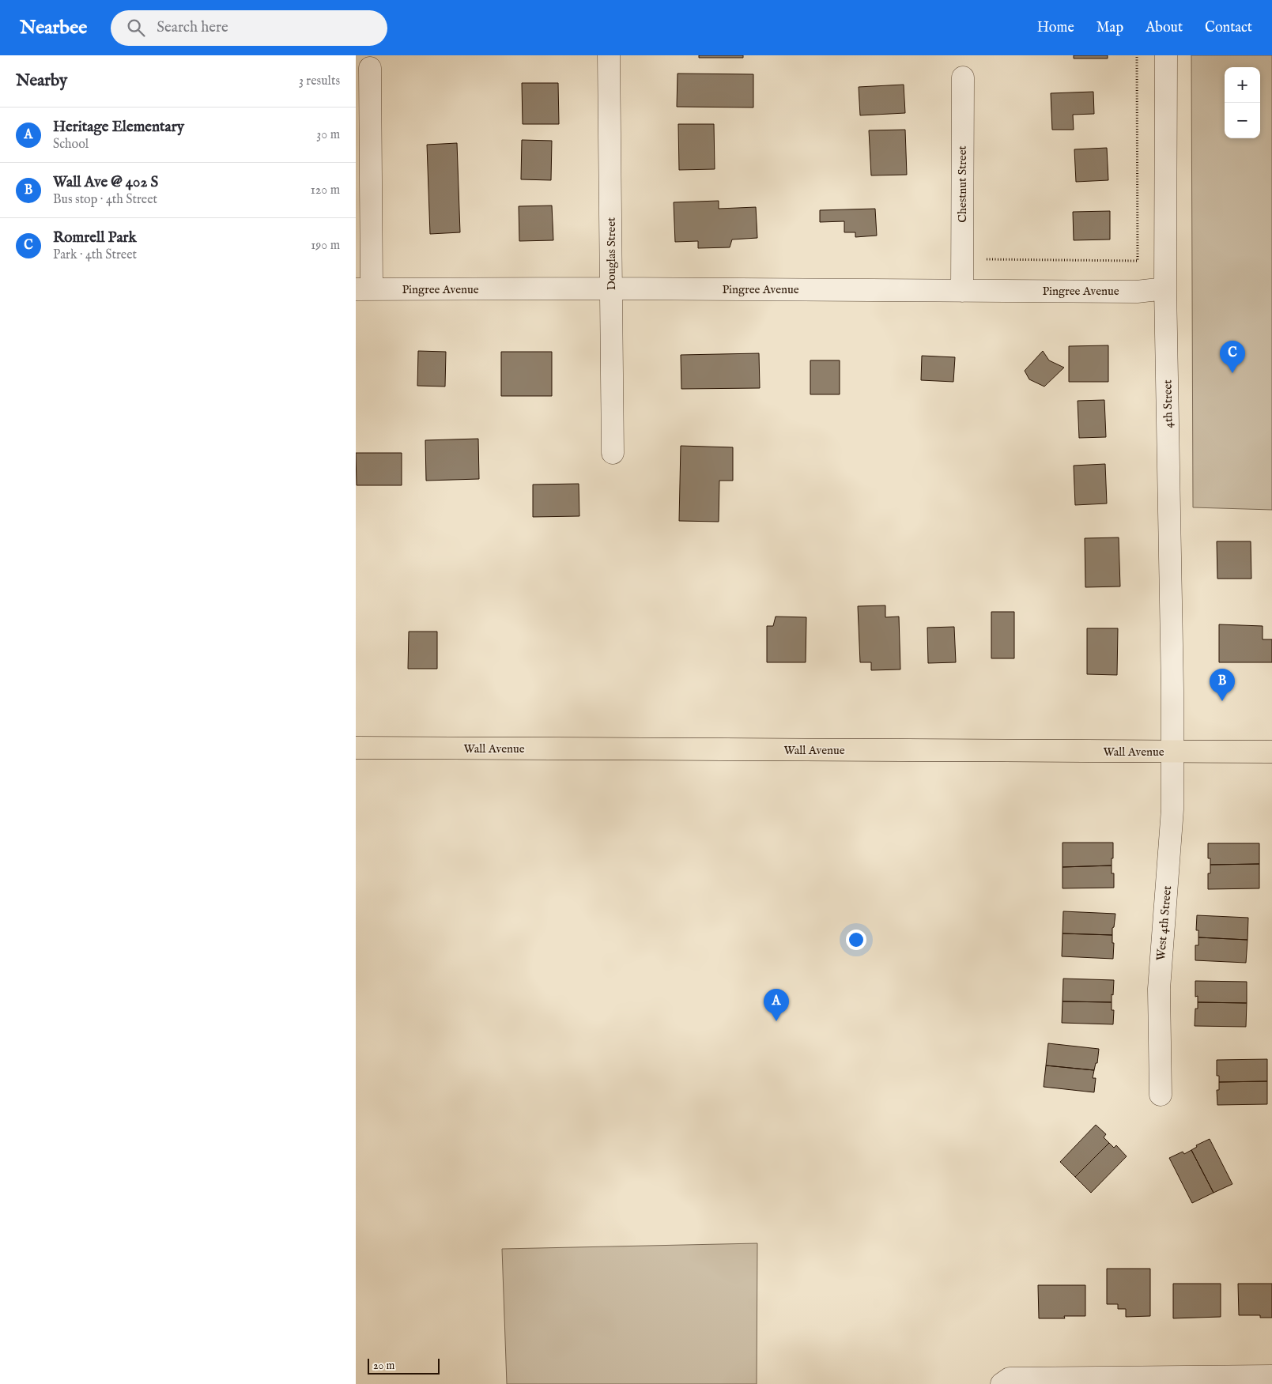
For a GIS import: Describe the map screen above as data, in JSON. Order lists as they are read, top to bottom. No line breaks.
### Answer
{"streets":{"main road":["Wall Avenue"],"street":["Chestnut Street","Douglas Street","Pingree Avenue","4th Street","West 4th Street"]},"crossings":[["Chestnut Street","Pingree Avenue"],["Douglas Street","Pingree Avenue"],["Pingree Avenue","4th Street"],["4th Street","Wall Avenue"],["4th Street","West 4th Street"],["Wall Avenue","West 4th Street"]],"scale_bar":"20 m","page":{"header":"Nearbee","search":"Search here","nav":["Home","Map","About","Contact"],"heading":["Nearby","3 results"],"map_buttons":["+","−"],"list":[{"mark":"A","name":"Heritage Elementary","note":"School","value":"30 m"},{"mark":"B","name":"Wall Ave @ 402 S","note":"Bus stop · 4th Street","value":"120 m"},{"mark":"C","name":"Romrell Park","note":"Park · 4th Street","value":"190 m"}],"pins":["C","B","A"],"scale":"20 m"}}
